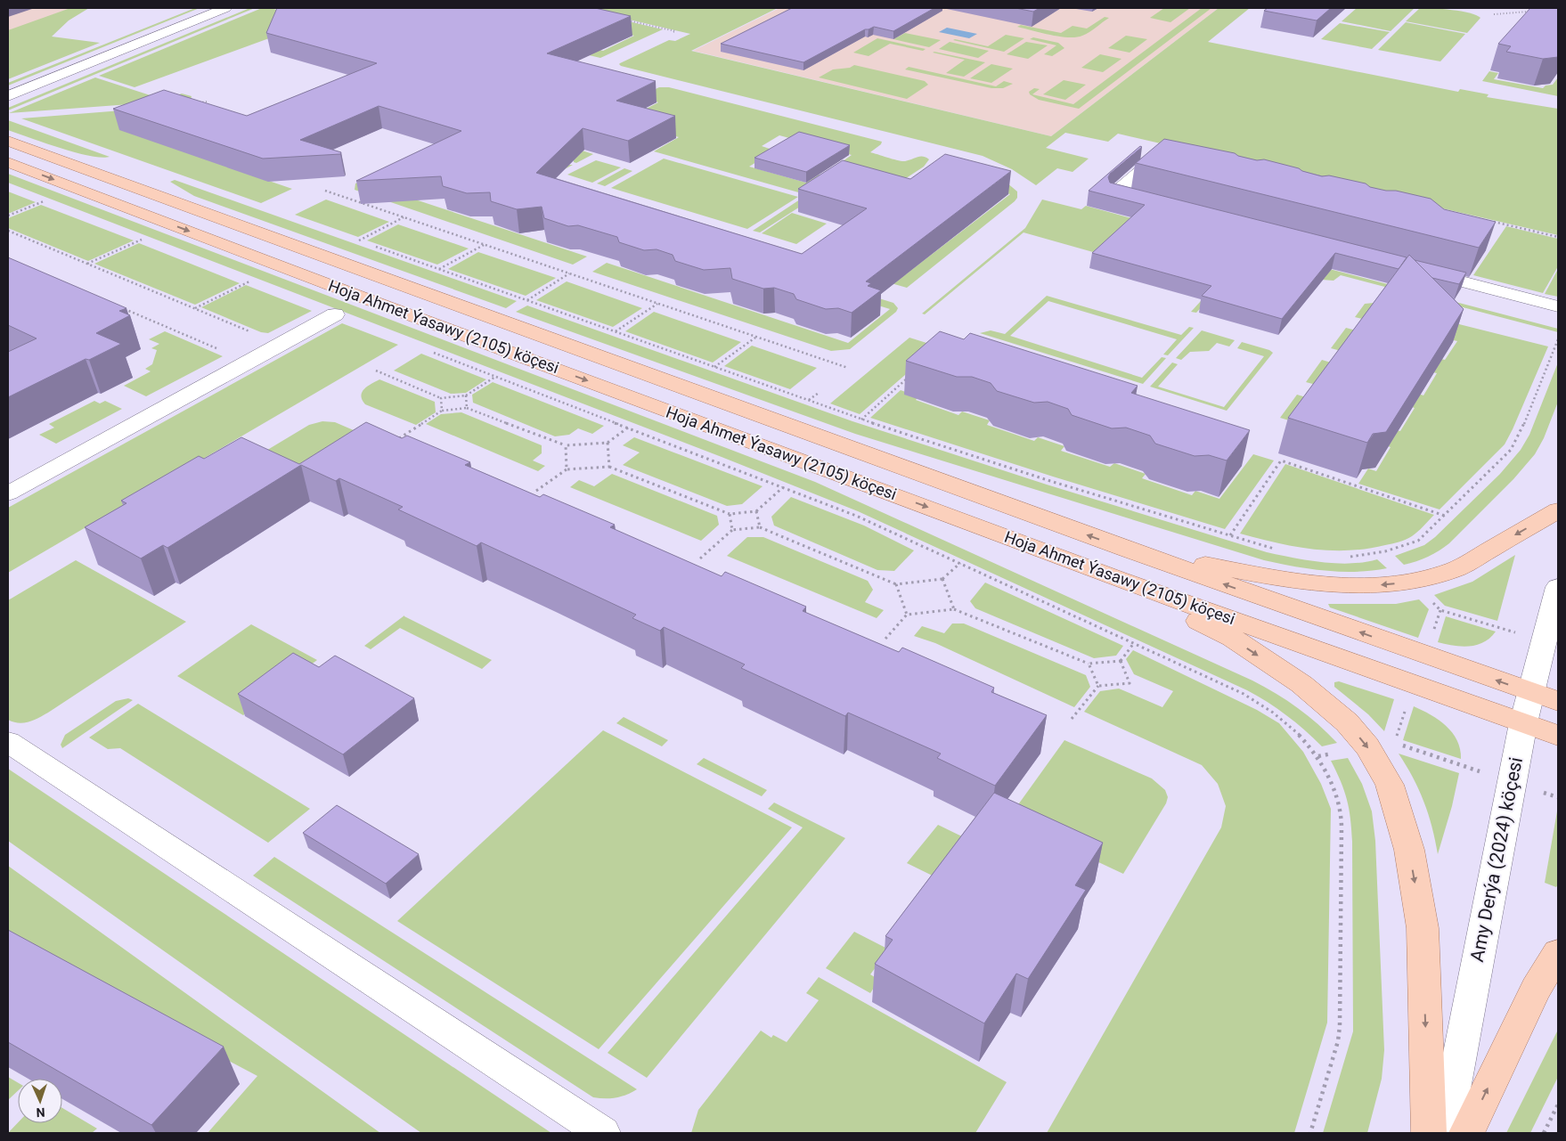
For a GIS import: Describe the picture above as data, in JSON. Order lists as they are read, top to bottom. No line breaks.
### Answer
{"streets":{"main road":["Hoja Ahmet Ýasawy (2105) köçesi"],"street":["Amy Derýa (2024) köçesi"]},"crossings":[["Hoja Ahmet Ýasawy (2105) köçesi","Amy Derýa (2024) köçesi"]],"north":"bottom"}
